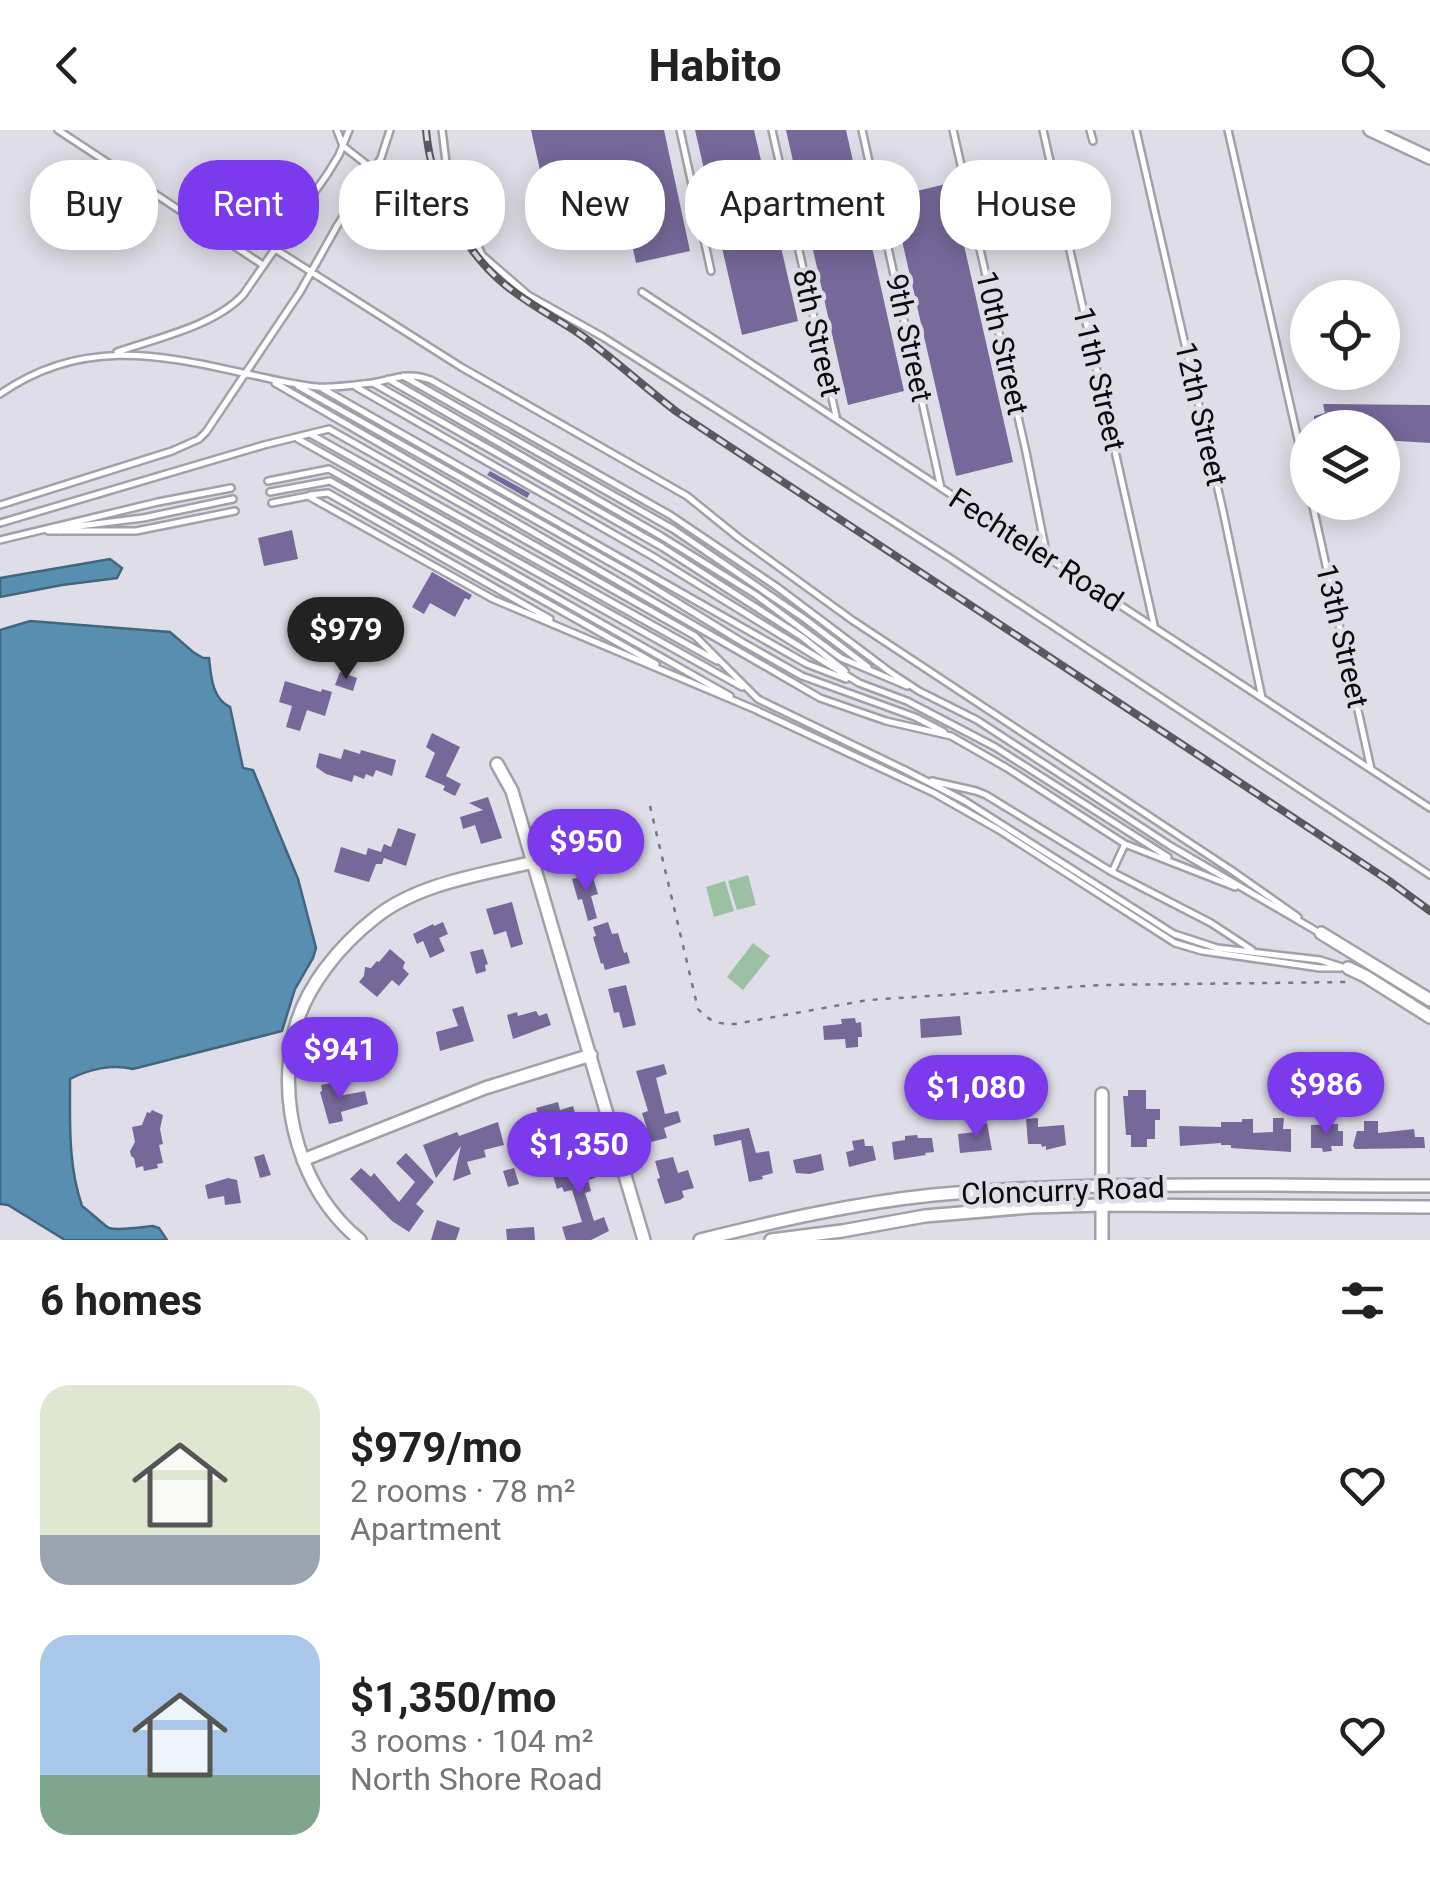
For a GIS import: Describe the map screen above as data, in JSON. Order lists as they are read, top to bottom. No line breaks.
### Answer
{"streets":{"street":["Cloncurry Road"],"lane":["8th Street","9th Street","10th Street","11th Street","12th Street","Fechteler Road","13th Street"]},"crossings":[["8th Street","Fechteler Road"],["9th Street","Fechteler Road"],["10th Street","Fechteler Road"],["11th Street","Fechteler Road"],["12th Street","Fechteler Road"],["Fechteler Road","13th Street"]],"page":{"header":"Habito","chip":["Buy","Rent","Filters","New","Apartment","House"],"price":["$979","$950","$941","$986","$1,080","$1,350"],"heading":"6 homes","list":[{"name":"$979/mo","note":"2 rooms · 78 m² · Apartment"},{"name":"$1,350/mo","note":"3 rooms · 104 m² · North Shore Road"}]}}
